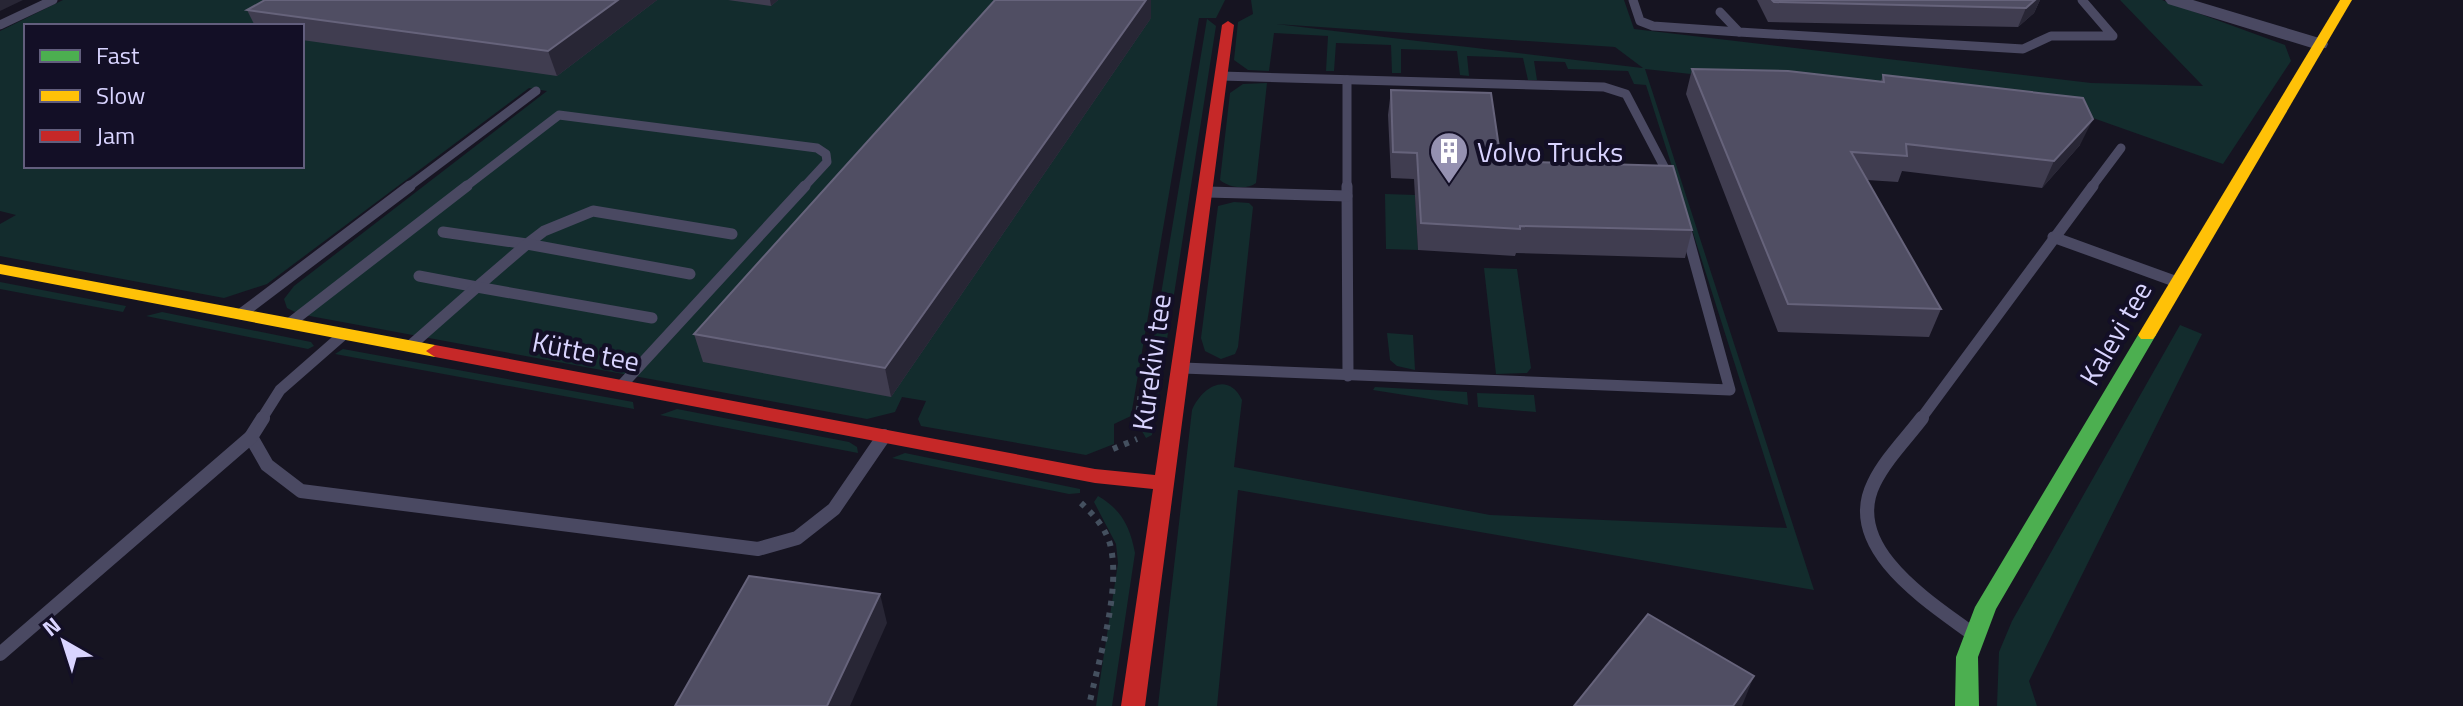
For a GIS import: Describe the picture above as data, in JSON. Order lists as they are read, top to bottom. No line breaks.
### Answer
{"streets":{"street":["Kalevi tee","Kütte tee","Kurekivi tee"]},"crossings":[["Kütte tee","Kurekivi tee"]],"places":{"building":["Volvo Trucks"]},"legend":["Fast","Slow","Jam"],"north":"top left"}
